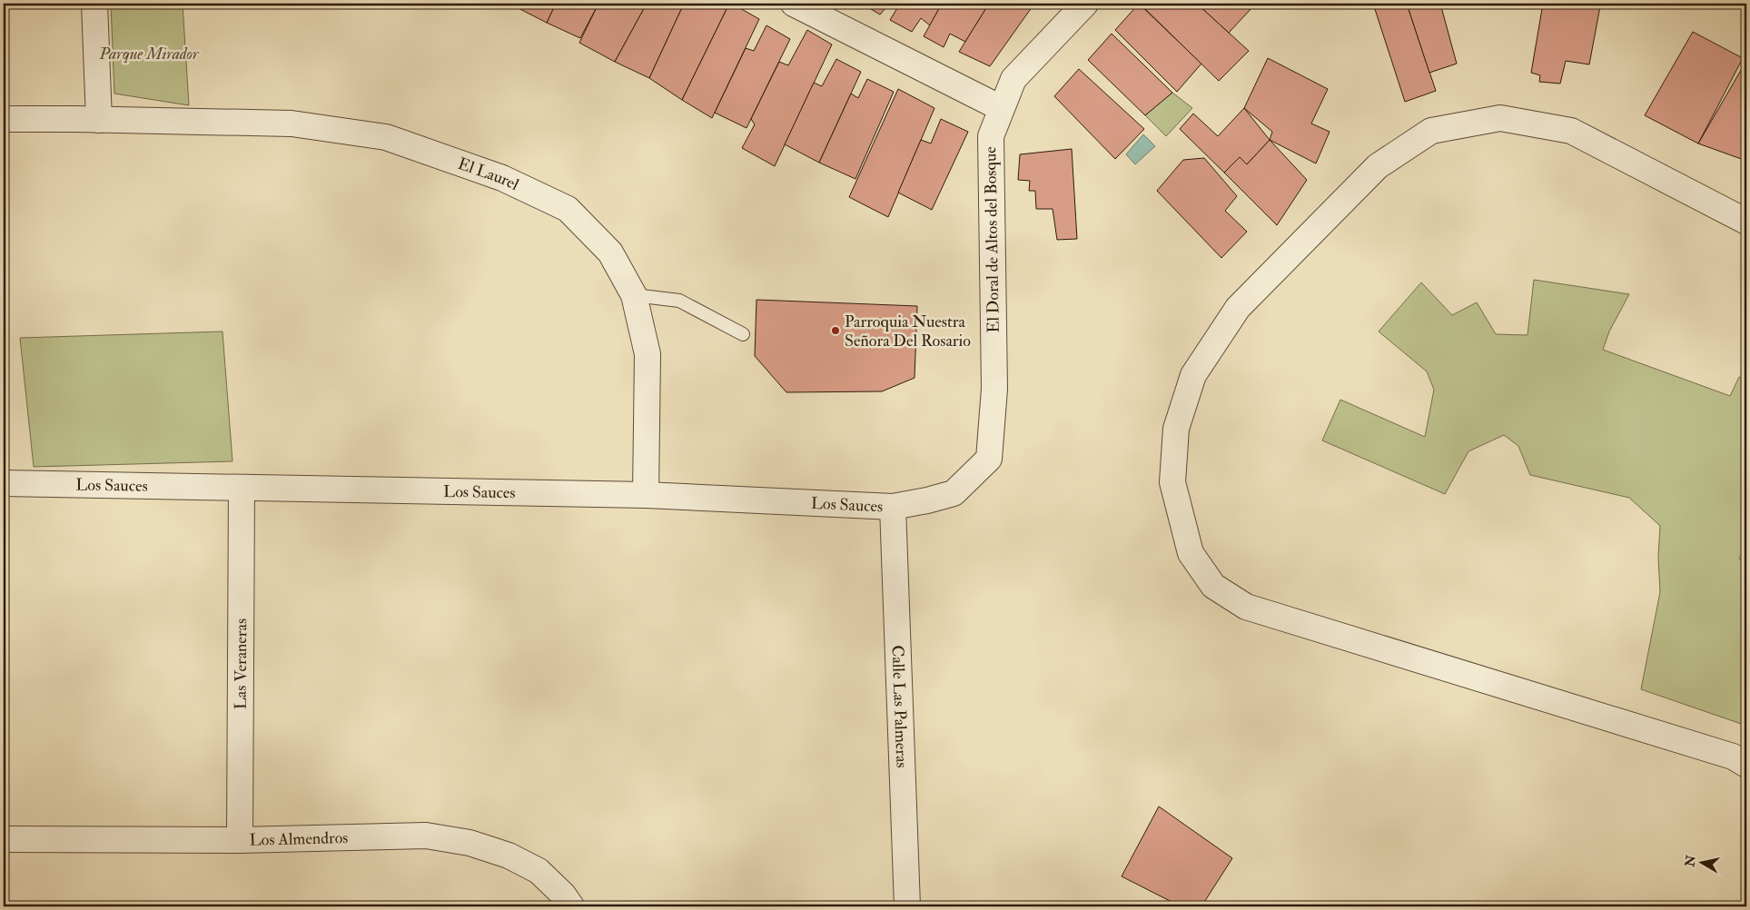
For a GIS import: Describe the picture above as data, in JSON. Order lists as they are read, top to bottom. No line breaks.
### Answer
{"streets":{"street":["El Laurel","El Doral de Altos del Bosque","Los Sauces","Las Veraneras","Calle Las Palmeras","Los Almendros"]},"crossings":[["El Laurel","Los Sauces"],["El Doral de Altos del Bosque","Los Sauces"],["Los Sauces","Las Veraneras"],["Los Sauces","Calle Las Palmeras"],["Las Veraneras","Los Almendros"]],"parks":["Parque Mirador"],"places":["Parroquia Nuestra Señora Del Rosario"],"north":"left"}
